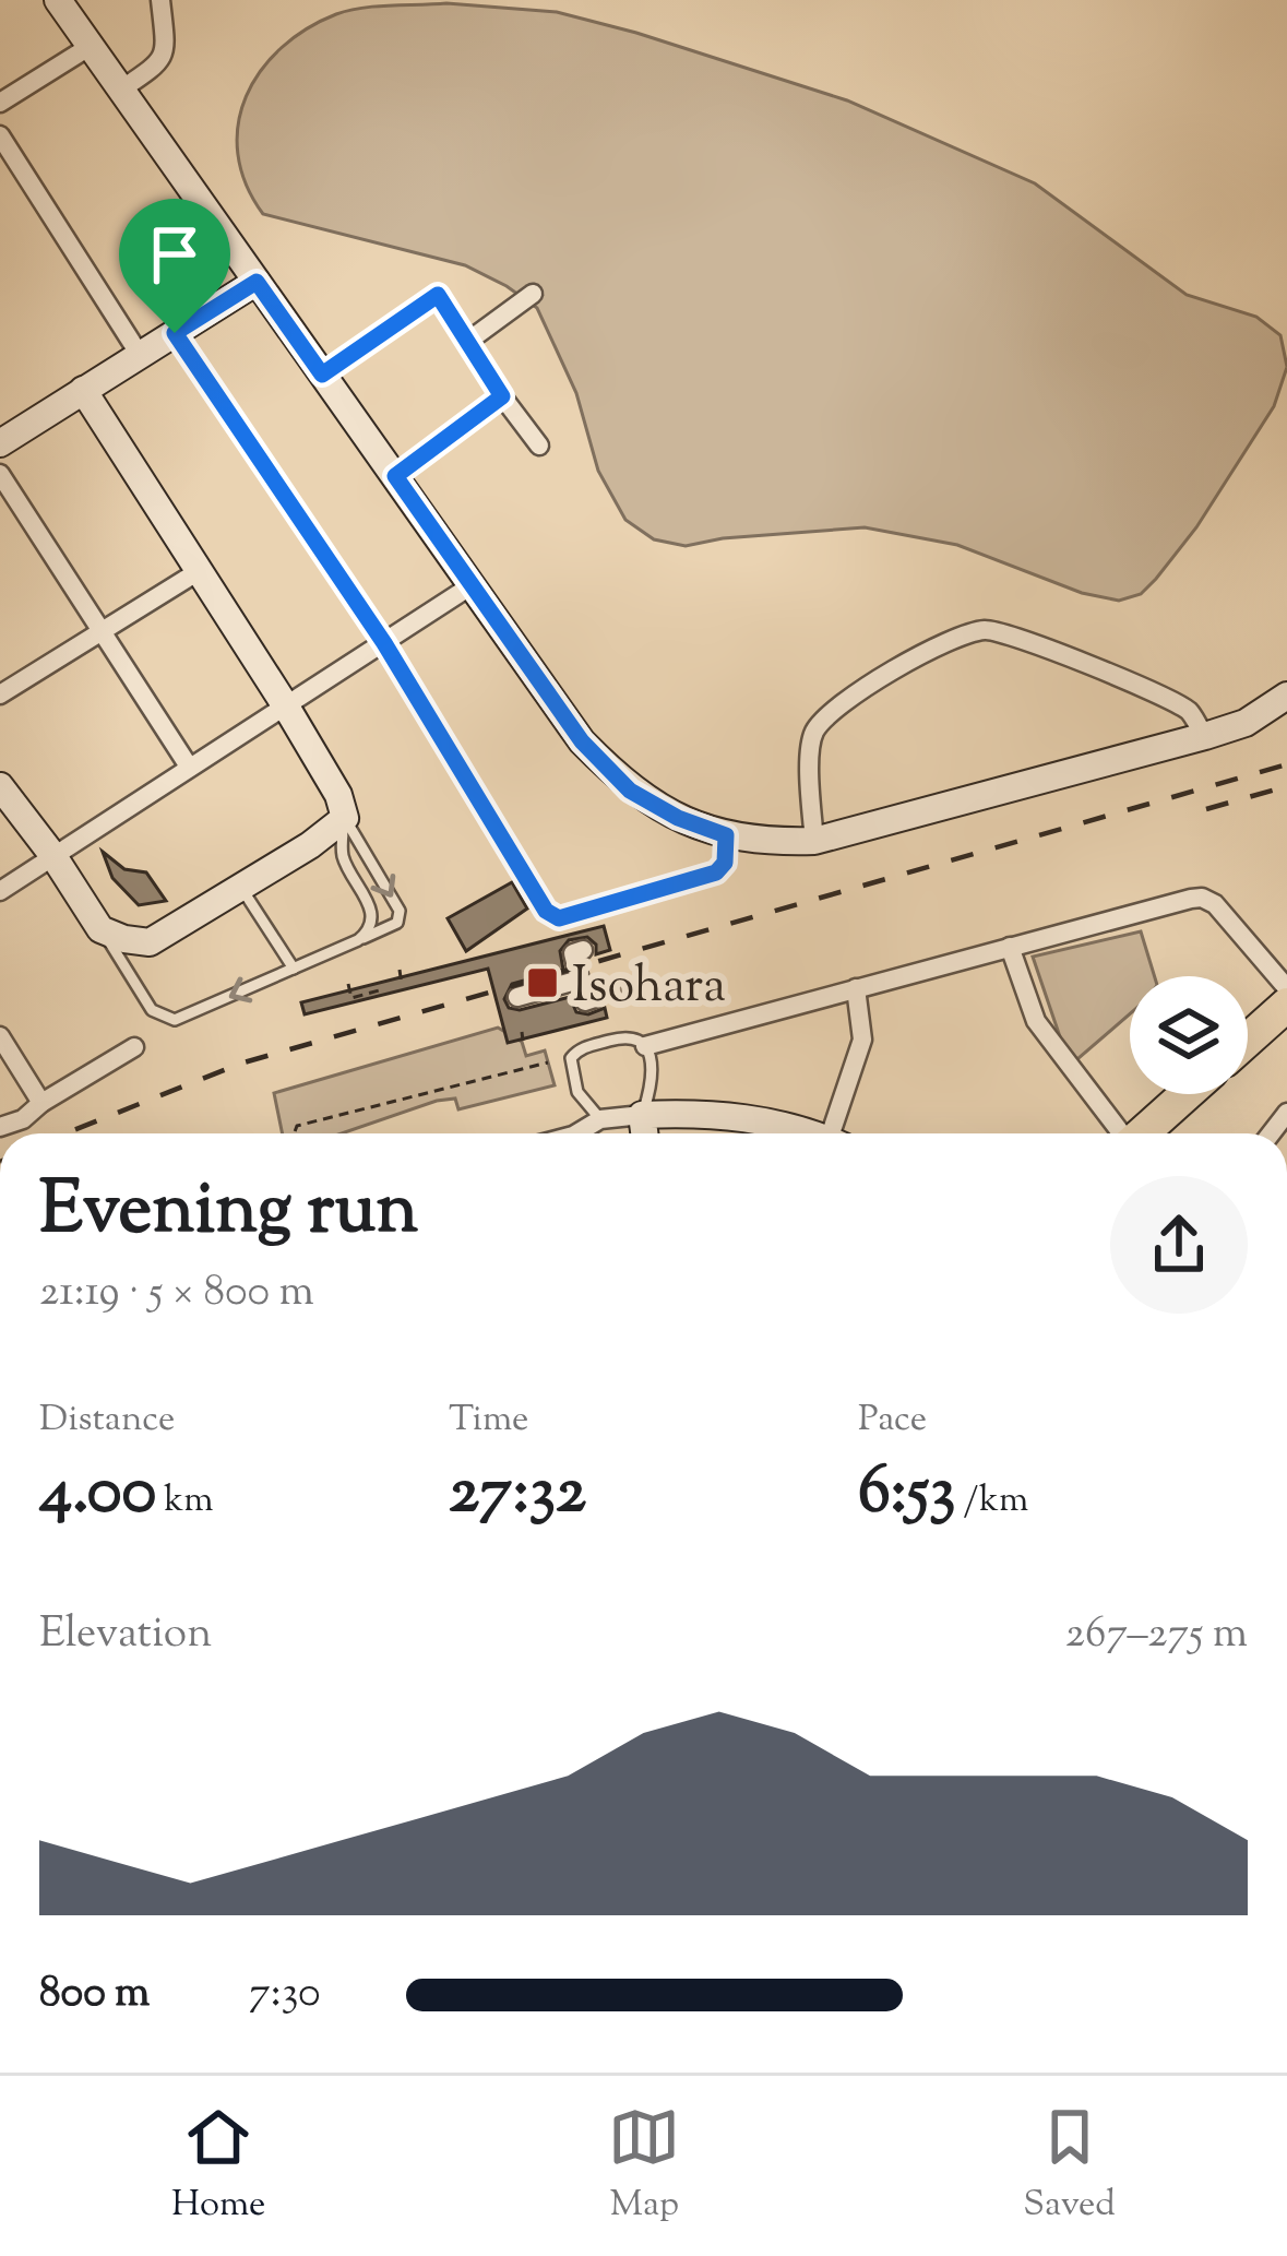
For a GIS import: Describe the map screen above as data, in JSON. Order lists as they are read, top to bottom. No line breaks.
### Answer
{"places":{"transit":["Isohara"]},"page":{"heading":["Evening run","21:19 · 5 × 800 m"],"stats":[["Distance","4.00 km"],["Time","27:32"],["Pace","6:53 /km"]],"chart":["Elevation","267–275 m"],"list":[{"name":"800 m","note":"7:30"}],"tabs":["Home","Map","Saved"]}}
